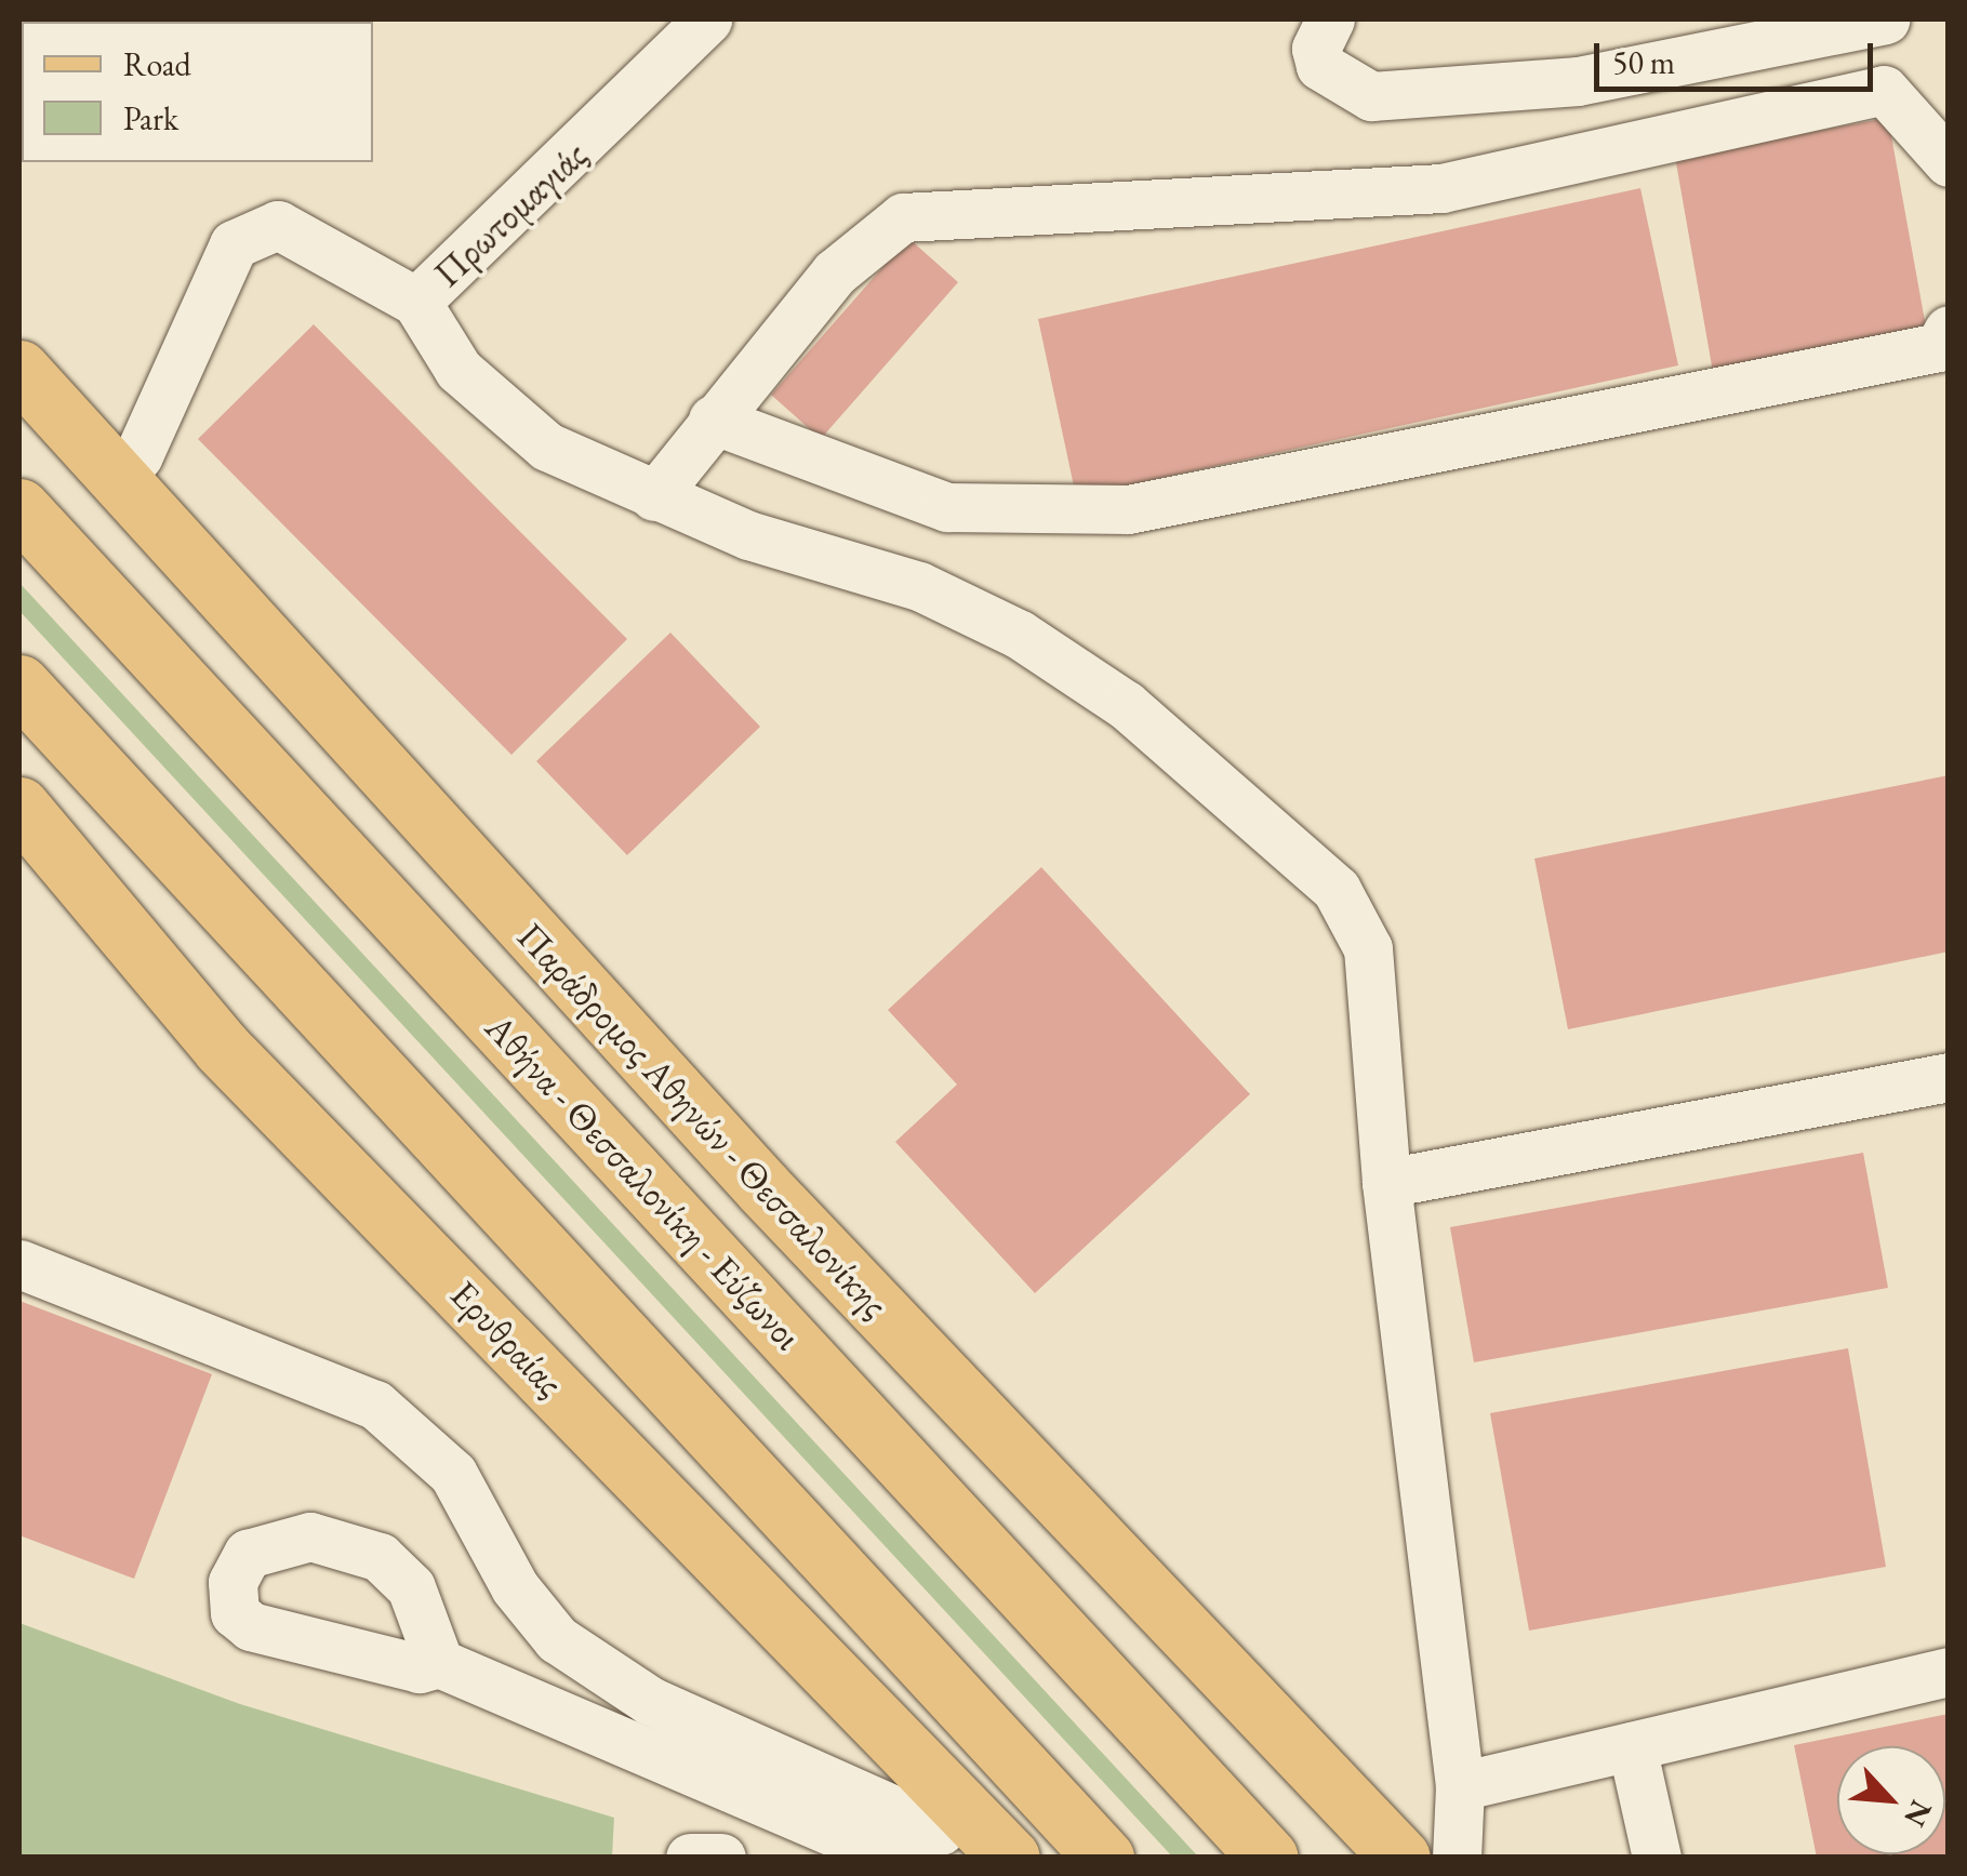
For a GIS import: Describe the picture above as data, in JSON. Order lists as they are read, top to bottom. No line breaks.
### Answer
{"streets":{"main road":["Παράδρομος Αθηνών - Θεσσαλονίκης","Αθήνα - Θεσσαλονίκη - Εύζωνοι","Ερυθραίας"],"street":["Πρωτομαγιάς"]},"crossings":[["Πρωτομαγιάς","Παράδρομος Αθηνών - Θεσσαλονίκης"]],"legend":["Road","Park"],"scale_bar":"50 m","north":"bottom right"}
